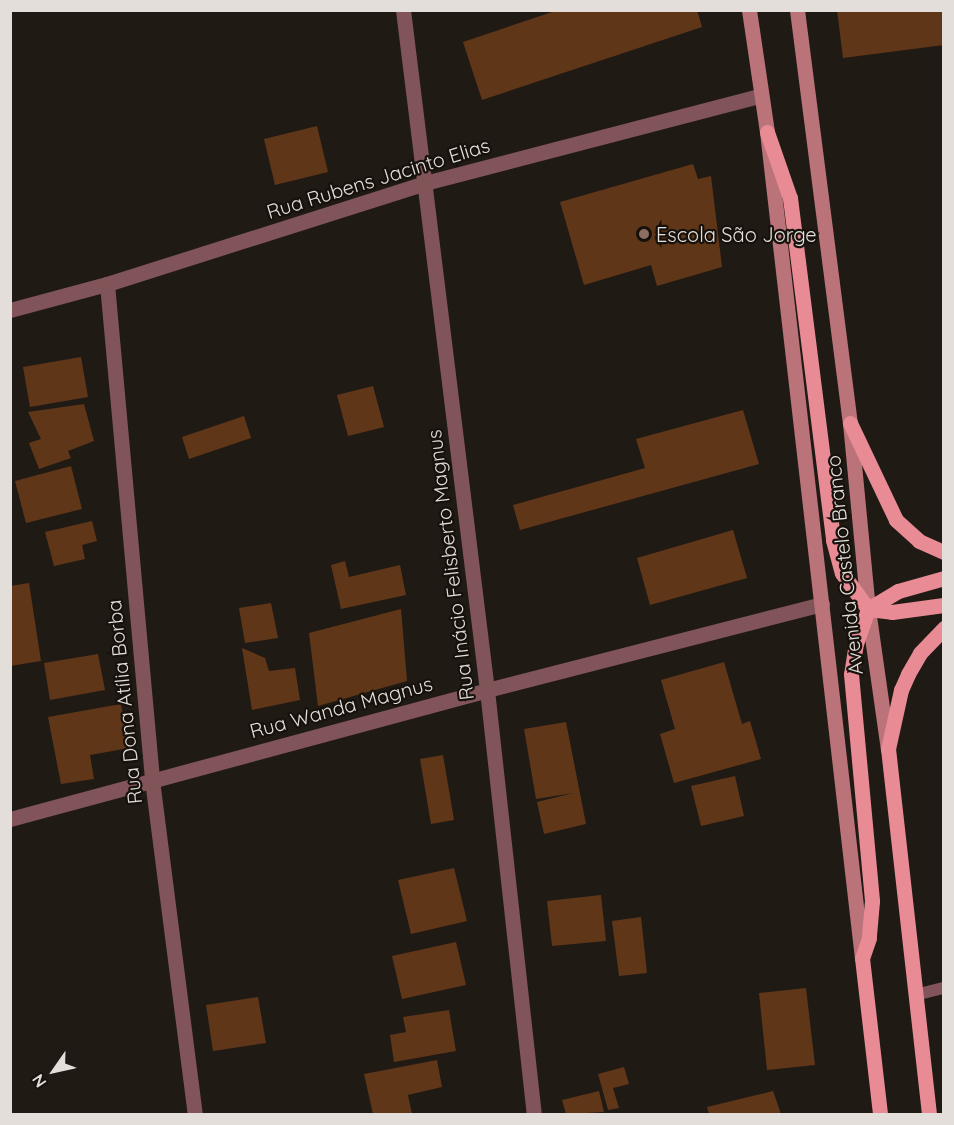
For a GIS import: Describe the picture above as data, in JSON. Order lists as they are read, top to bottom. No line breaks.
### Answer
{"streets":{"main road":["Avenida Castelo Branco"],"street":["Rua Rubens Jacinto Elias","Rua Inácio Felisberto Magnus","Rua Dona Atília Borba","Rua Wanda Magnus"]},"crossings":[["Rua Rubens Jacinto Elias","Rua Inácio Felisberto Magnus"],["Rua Rubens Jacinto Elias","Avenida Castelo Branco"],["Rua Rubens Jacinto Elias","Rua Dona Atília Borba"],["Rua Inácio Felisberto Magnus","Rua Wanda Magnus"],["Avenida Castelo Branco","Rua Wanda Magnus"],["Rua Dona Atília Borba","Rua Wanda Magnus"]],"places":["Escola São Jorge"],"north":"bottom left"}
